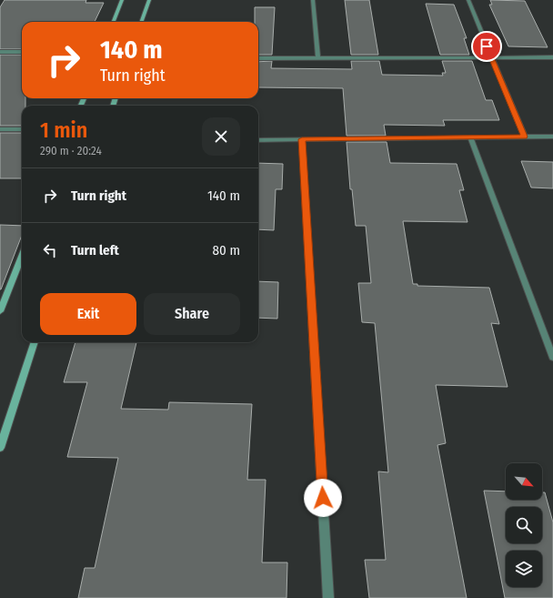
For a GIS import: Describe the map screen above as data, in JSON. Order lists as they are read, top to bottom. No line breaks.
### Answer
{"north":"bottom right","page":{"turn":["140 m","Turn right"],"heading":["1 min","290 m · 20:24"],"list":[{"name":"Turn right","value":"140 m"},{"name":"Turn left","value":"80 m"}],"buttons":["Exit","Share"]}}
